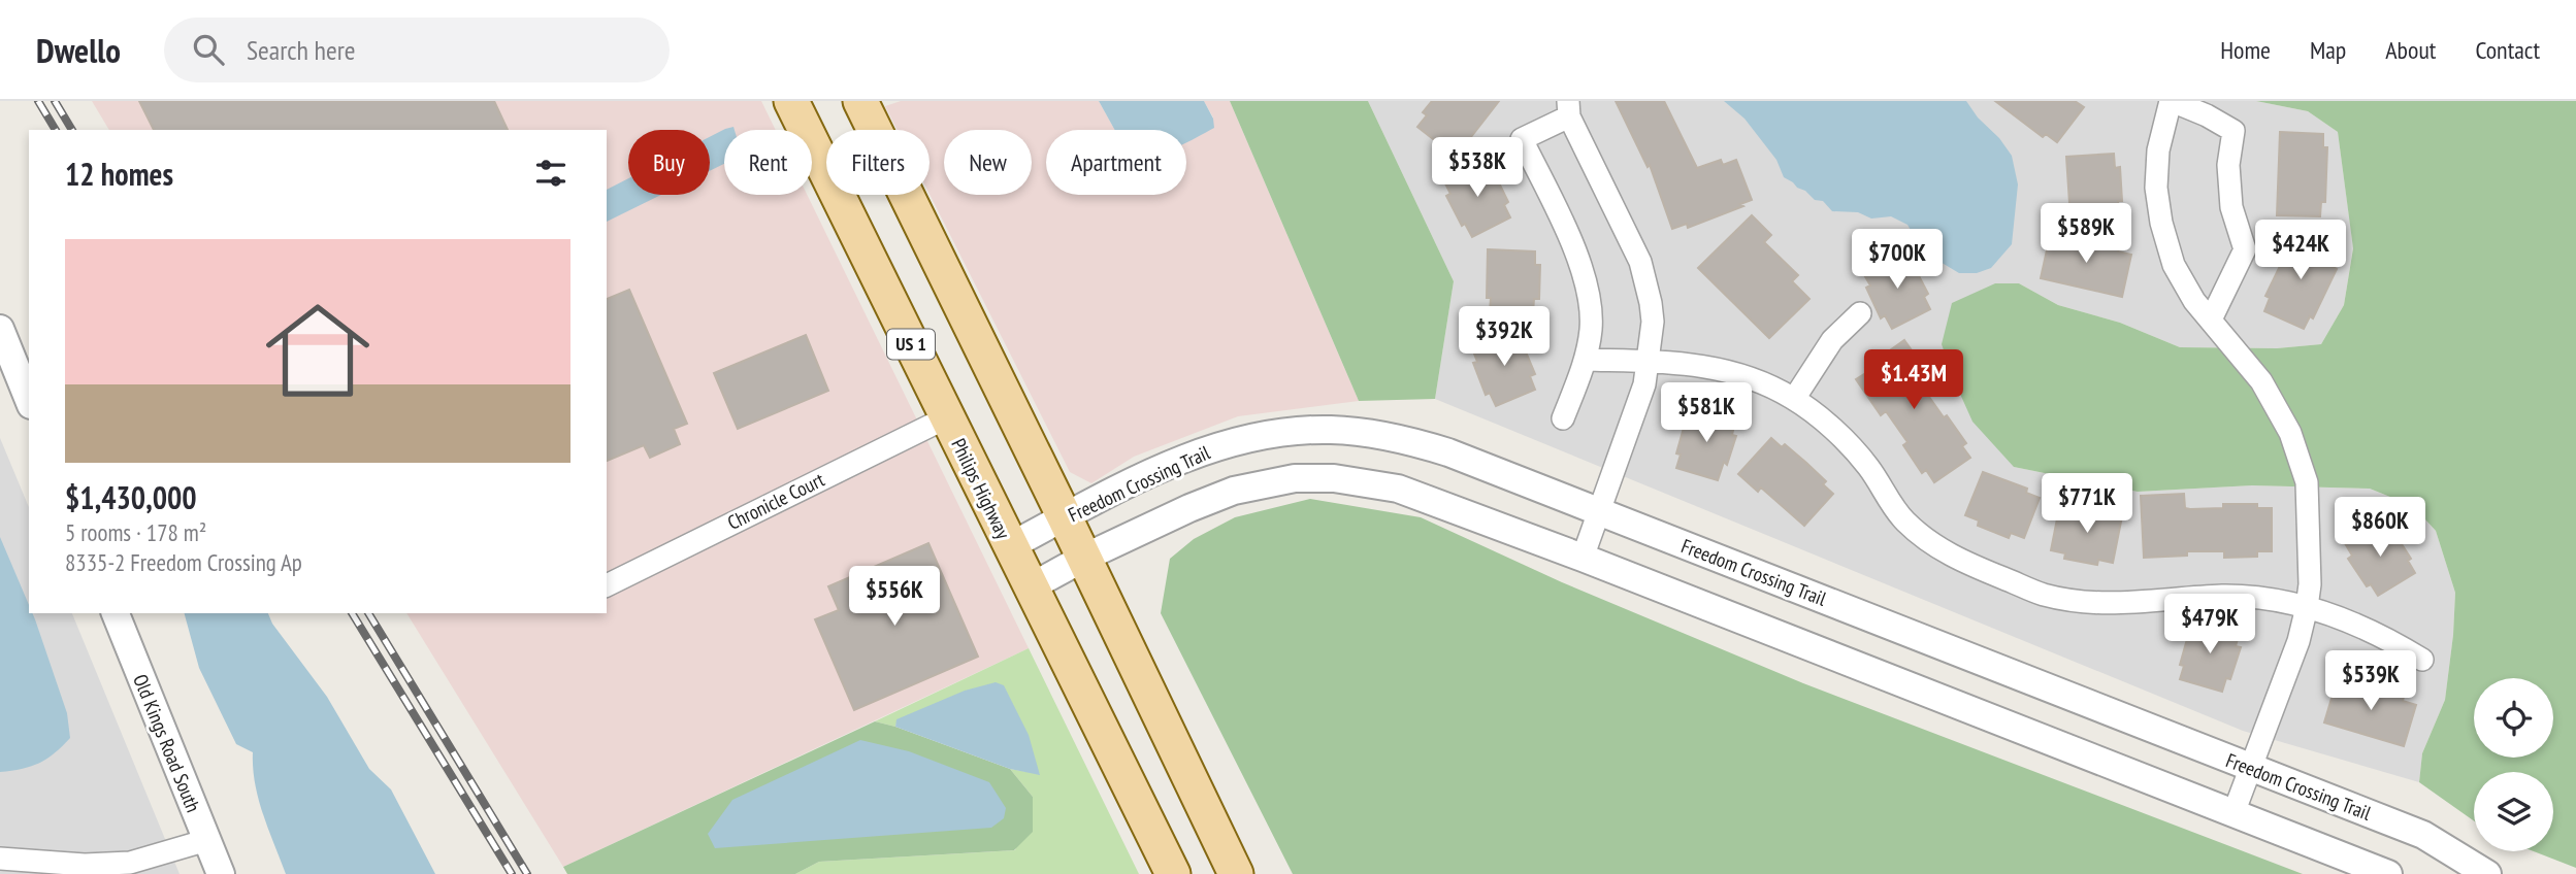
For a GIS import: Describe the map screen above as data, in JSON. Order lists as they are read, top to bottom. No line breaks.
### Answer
{"streets":{"main road":["US 1","Philips Highway"],"street":["Freedom Crossing Trail","Chronicle Court","Old Kings Road South"]},"crossings":[["Freedom Crossing Trail","Philips Highway"],["Philips Highway","Chronicle Court"]],"page":{"header":"Dwello","search":"Search here","nav":["Home","Map","About","Contact"],"chip":["Buy","Rent","Filters","New","Apartment"],"heading":"12 homes","price":["$538K","$589K","$424K","$700K","$392K","$1.43M","$581K","$771K","$860K","$556K","$479K","$539K"],"list":[{"name":"$1,430,000","note":"5 rooms · 178 m² · 8335-2 Freedom Crossing Ap"}]}}
